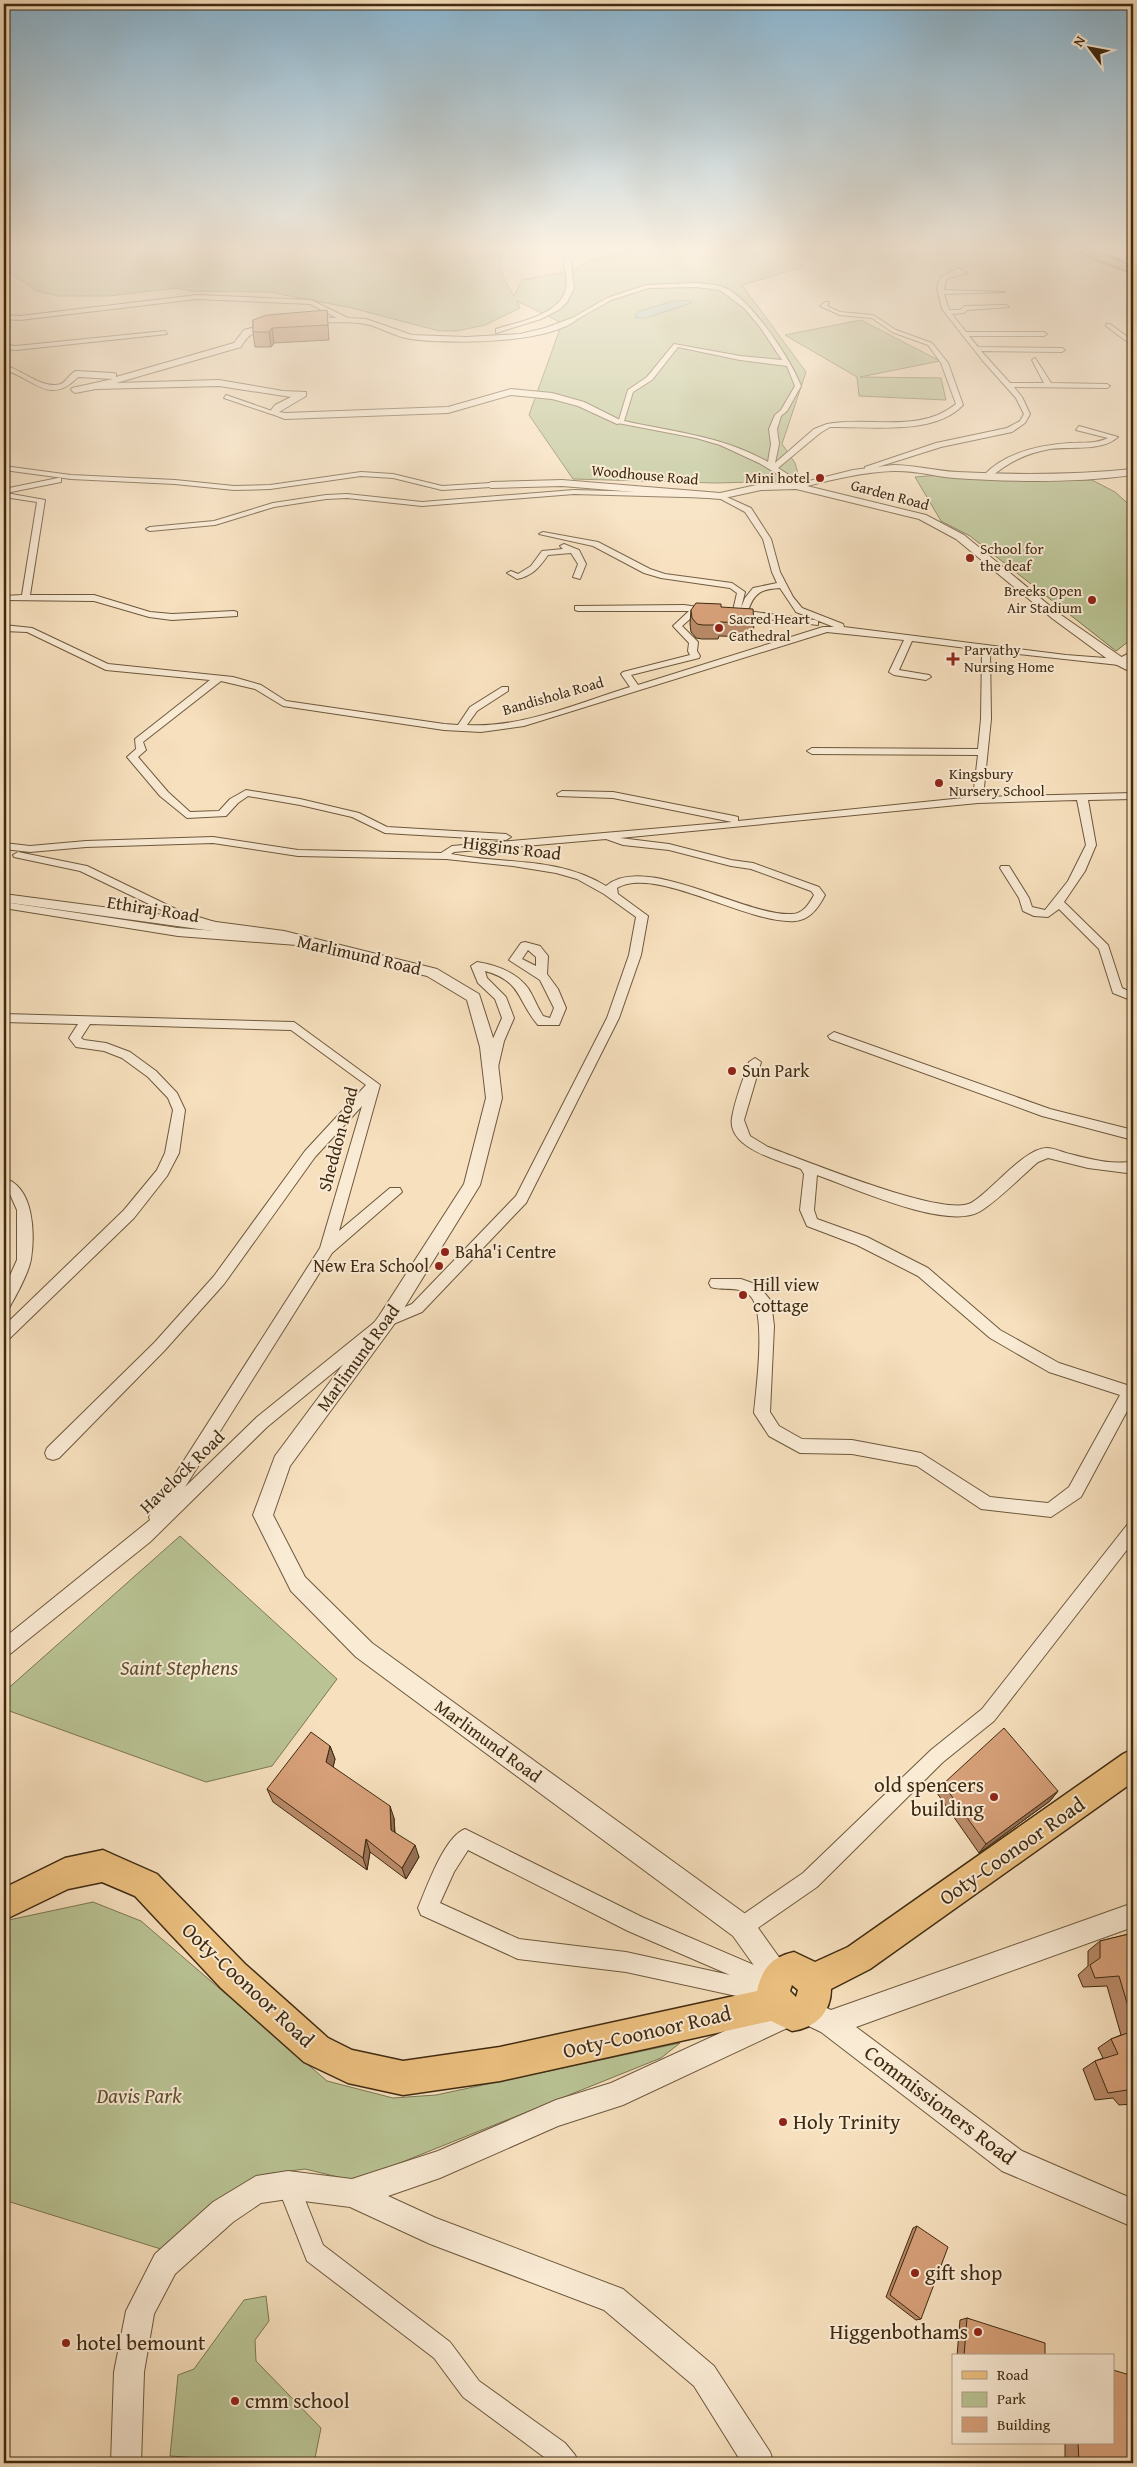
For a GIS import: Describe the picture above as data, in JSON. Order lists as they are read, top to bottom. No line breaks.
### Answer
{"streets":{"highway":["Ooty-Coonoor Road"],"street":["Woodhouse Road","Garden Road","Bandishola Road","Higgins Road","Ethiraj Road","Marlimund Road","Sheddon Road","Havelock Road","Commissioners Road"]},"crossings":[["Woodhouse Road","Garden Road"],["Garden Road","Bandishola Road"],["Higgins Road","Marlimund Road"],["Higgins Road","Havelock Road"],["Ethiraj Road","Marlimund Road"],["Marlimund Road","Havelock Road"],["Marlimund Road","Ooty-Coonoor Road"],["Marlimund Road","Commissioners Road"],["Sheddon Road","Havelock Road"],["Ooty-Coonoor Road","Commissioners Road"]],"parks":["Saint Stephens","Davis Park"],"places":{"other":["Mini hotel","School for the deaf","Breeks Open Air Stadium","Sacred Heart Cathedral","Kingsbury Nursery School","Sun Park","Baha'i Centre","New Era School","Hill view cottage","old spencers building","Holy Trinity","gift shop","Higgenbothams","hotel bemount","cmm school"],"health":["Parvathy Nursing Home"]},"legend":["Road","Park","Building"],"north":"top left"}
